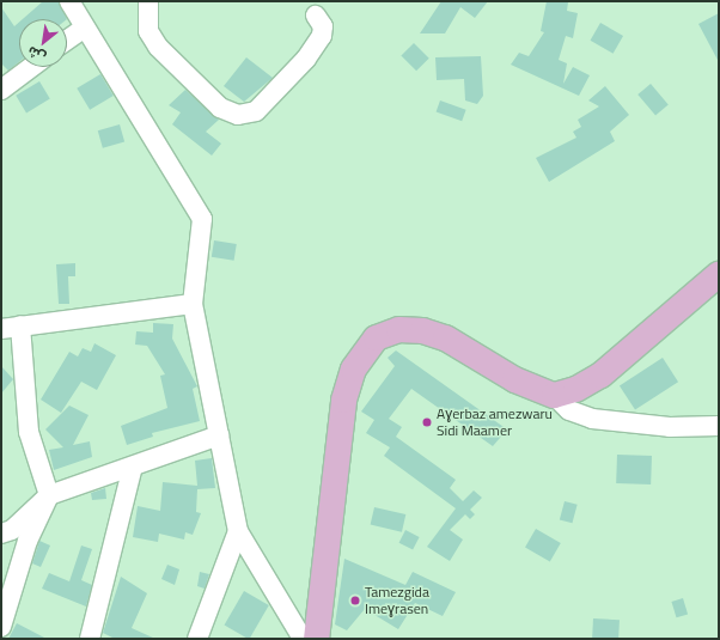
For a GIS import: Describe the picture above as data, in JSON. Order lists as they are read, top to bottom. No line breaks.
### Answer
{"places":["Aɣerbaz amezwaru Sidi Maamer","Tamezgida Imeɣrasen"],"north":"bottom left"}
